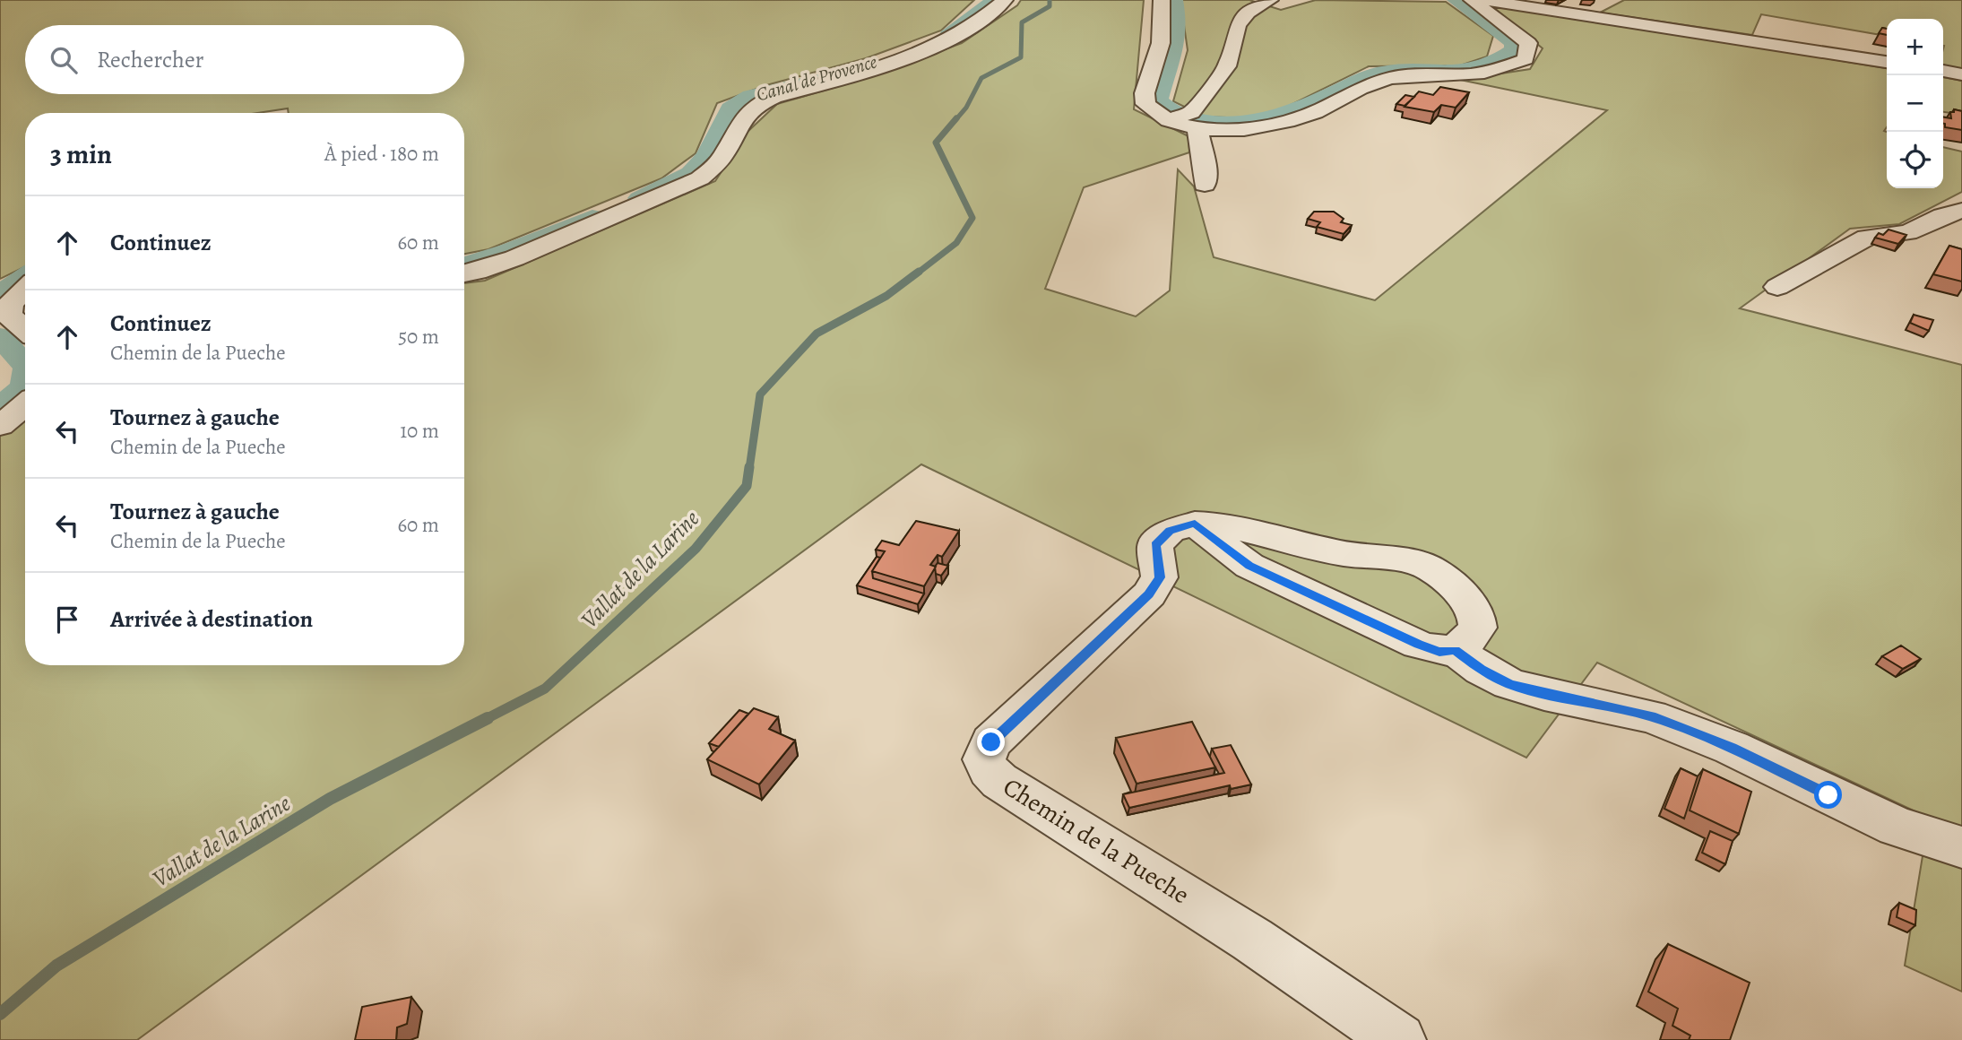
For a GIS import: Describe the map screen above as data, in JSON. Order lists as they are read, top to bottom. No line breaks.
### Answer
{"streets":{"street":["Chemin de la Pueche"]},"water":["Canal de Provence","Vallat de la Larine"],"page":{"map_buttons":["+","−"],"search":"Rechercher","heading":["3 min","À pied · 180 m"],"list":[["Continuez","60 m"],["Continuez","Chemin de la Pueche","50 m"],["Tournez à gauche","Chemin de la Pueche","10 m"],["Tournez à gauche","Chemin de la Pueche","60 m"],"Arrivée à destination"]}}
